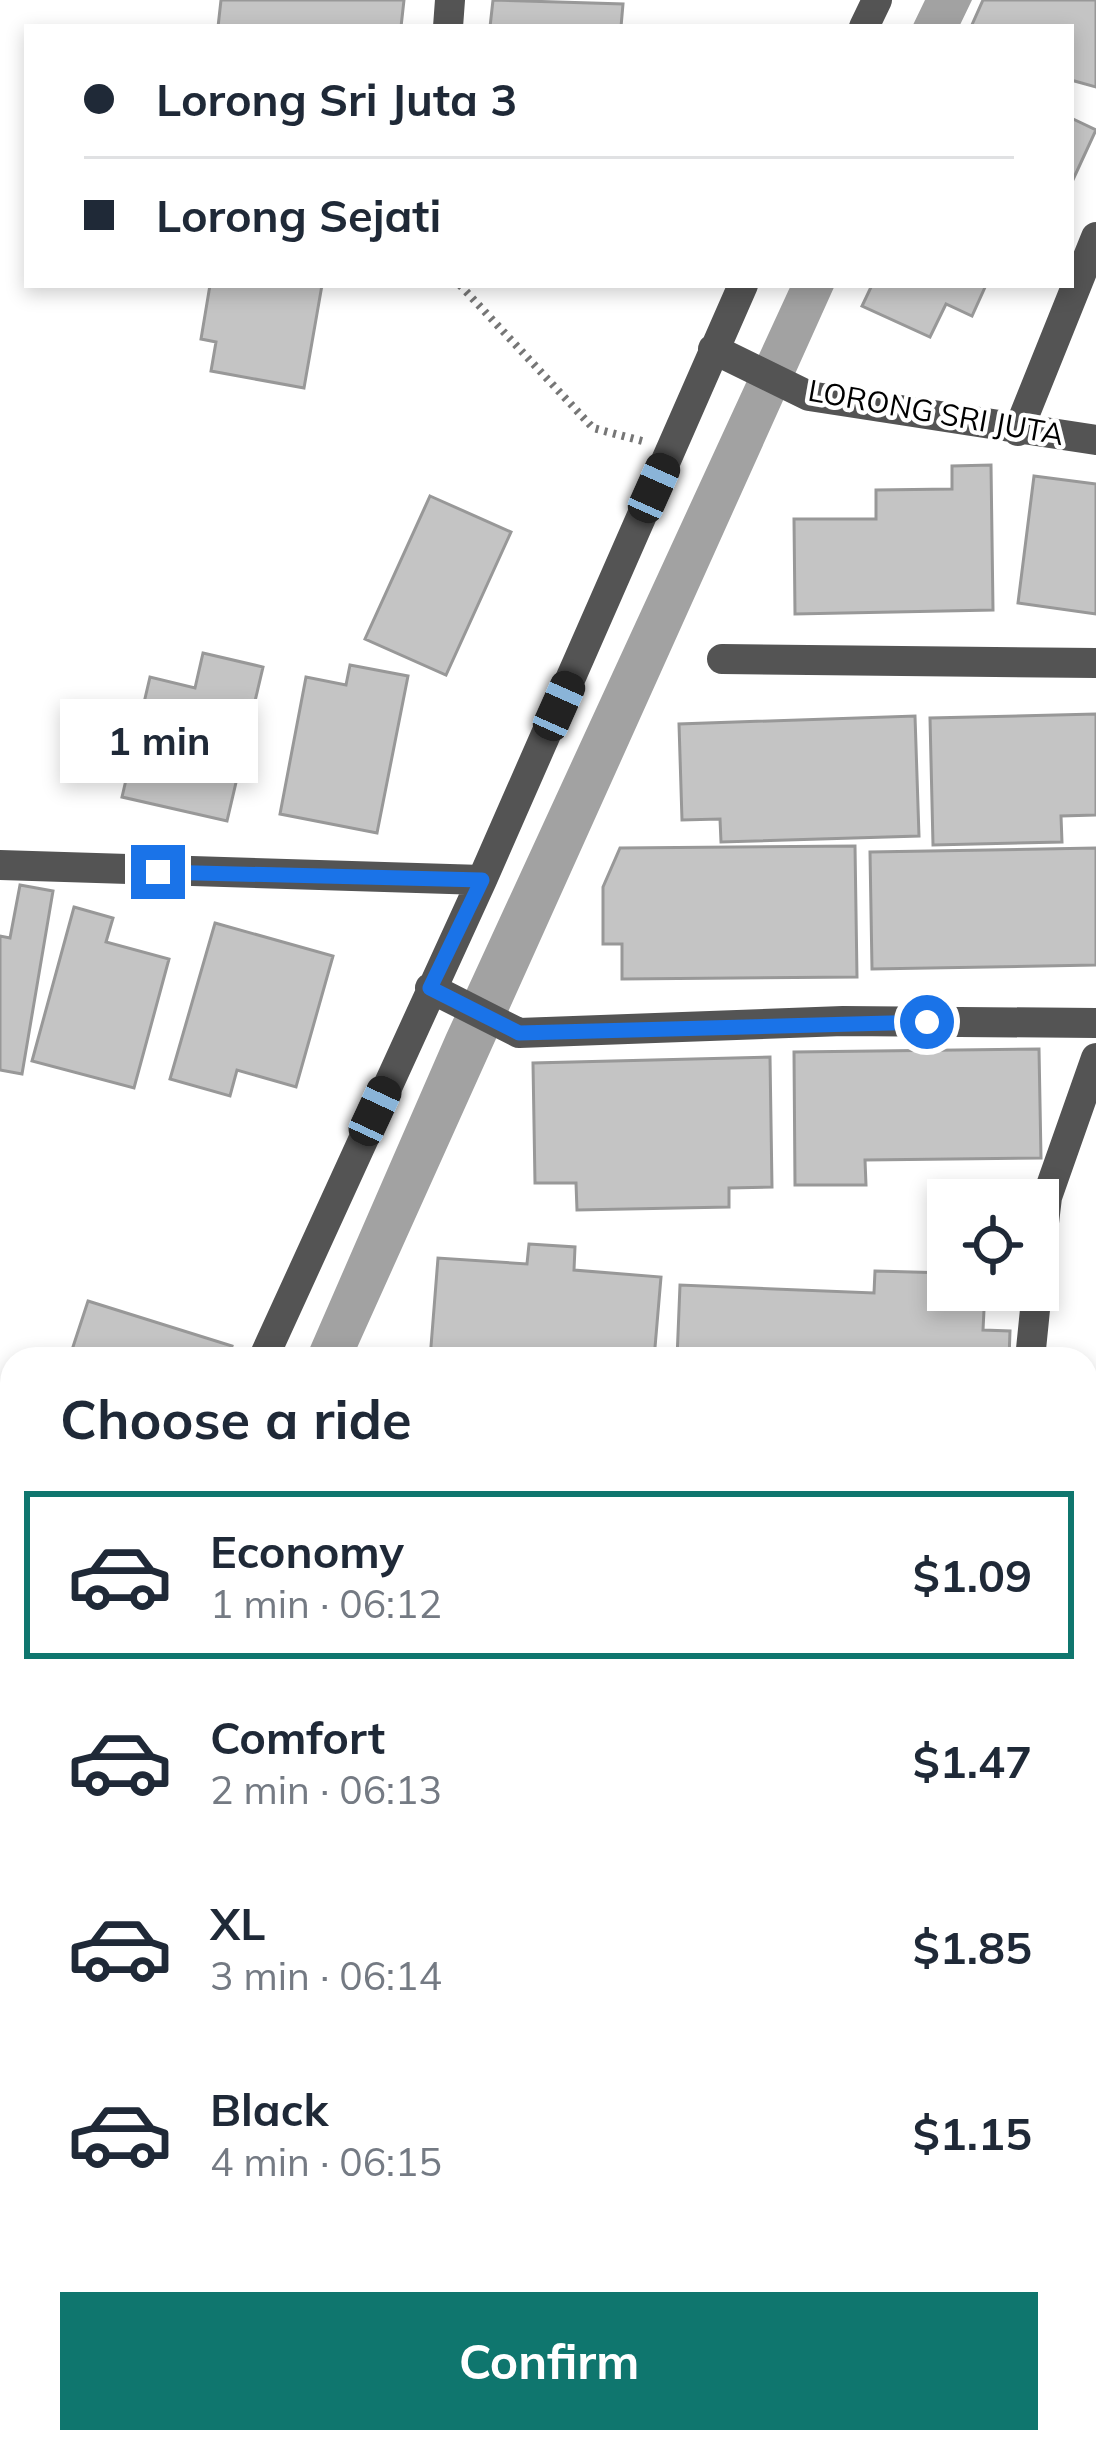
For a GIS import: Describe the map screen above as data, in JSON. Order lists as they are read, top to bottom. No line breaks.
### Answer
{"streets":{"street":["LORONG SRI JUTA"]},"page":{"banner":["Lorong Sri Juta 3","Lorong Sejati"],"bubble":"1 min","heading":"Choose a ride","list":[{"name":"Economy","note":"1 min · 06:12","value":"$1.09"},{"name":"Comfort","note":"2 min · 06:13","value":"$1.47"},{"name":"XL","note":"3 min · 06:14","value":"$1.85"},{"name":"Black","note":"4 min · 06:15","value":"$1.15"}],"buttons":"Confirm"}}
